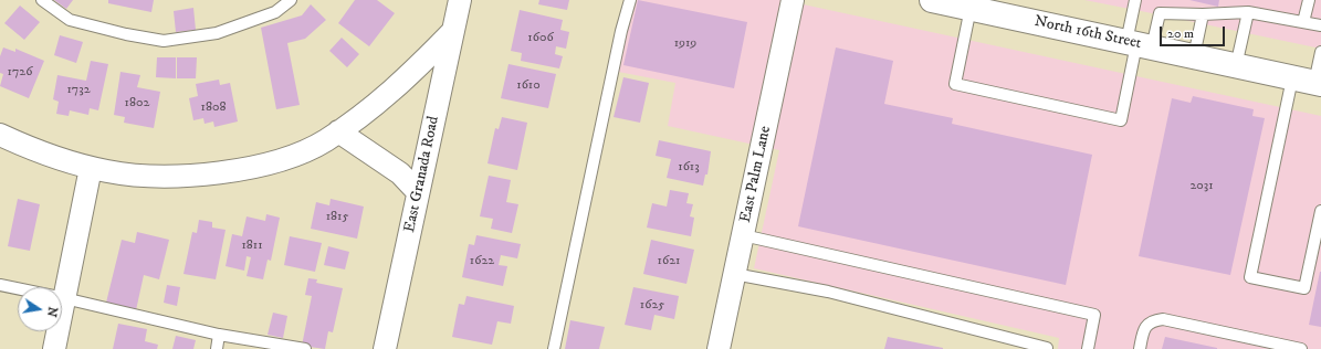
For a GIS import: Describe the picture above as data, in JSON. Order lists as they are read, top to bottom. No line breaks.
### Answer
{"streets":{"main road":["North 16th Street"],"street":["East Granada Road","East Palm Lane"]},"house_numbers":["1606","1919","1726","1610","1732","1802","1808","1613","2031","1815","1811","1622","1621","1625"],"scale_bar":"20 m","north":"right"}
